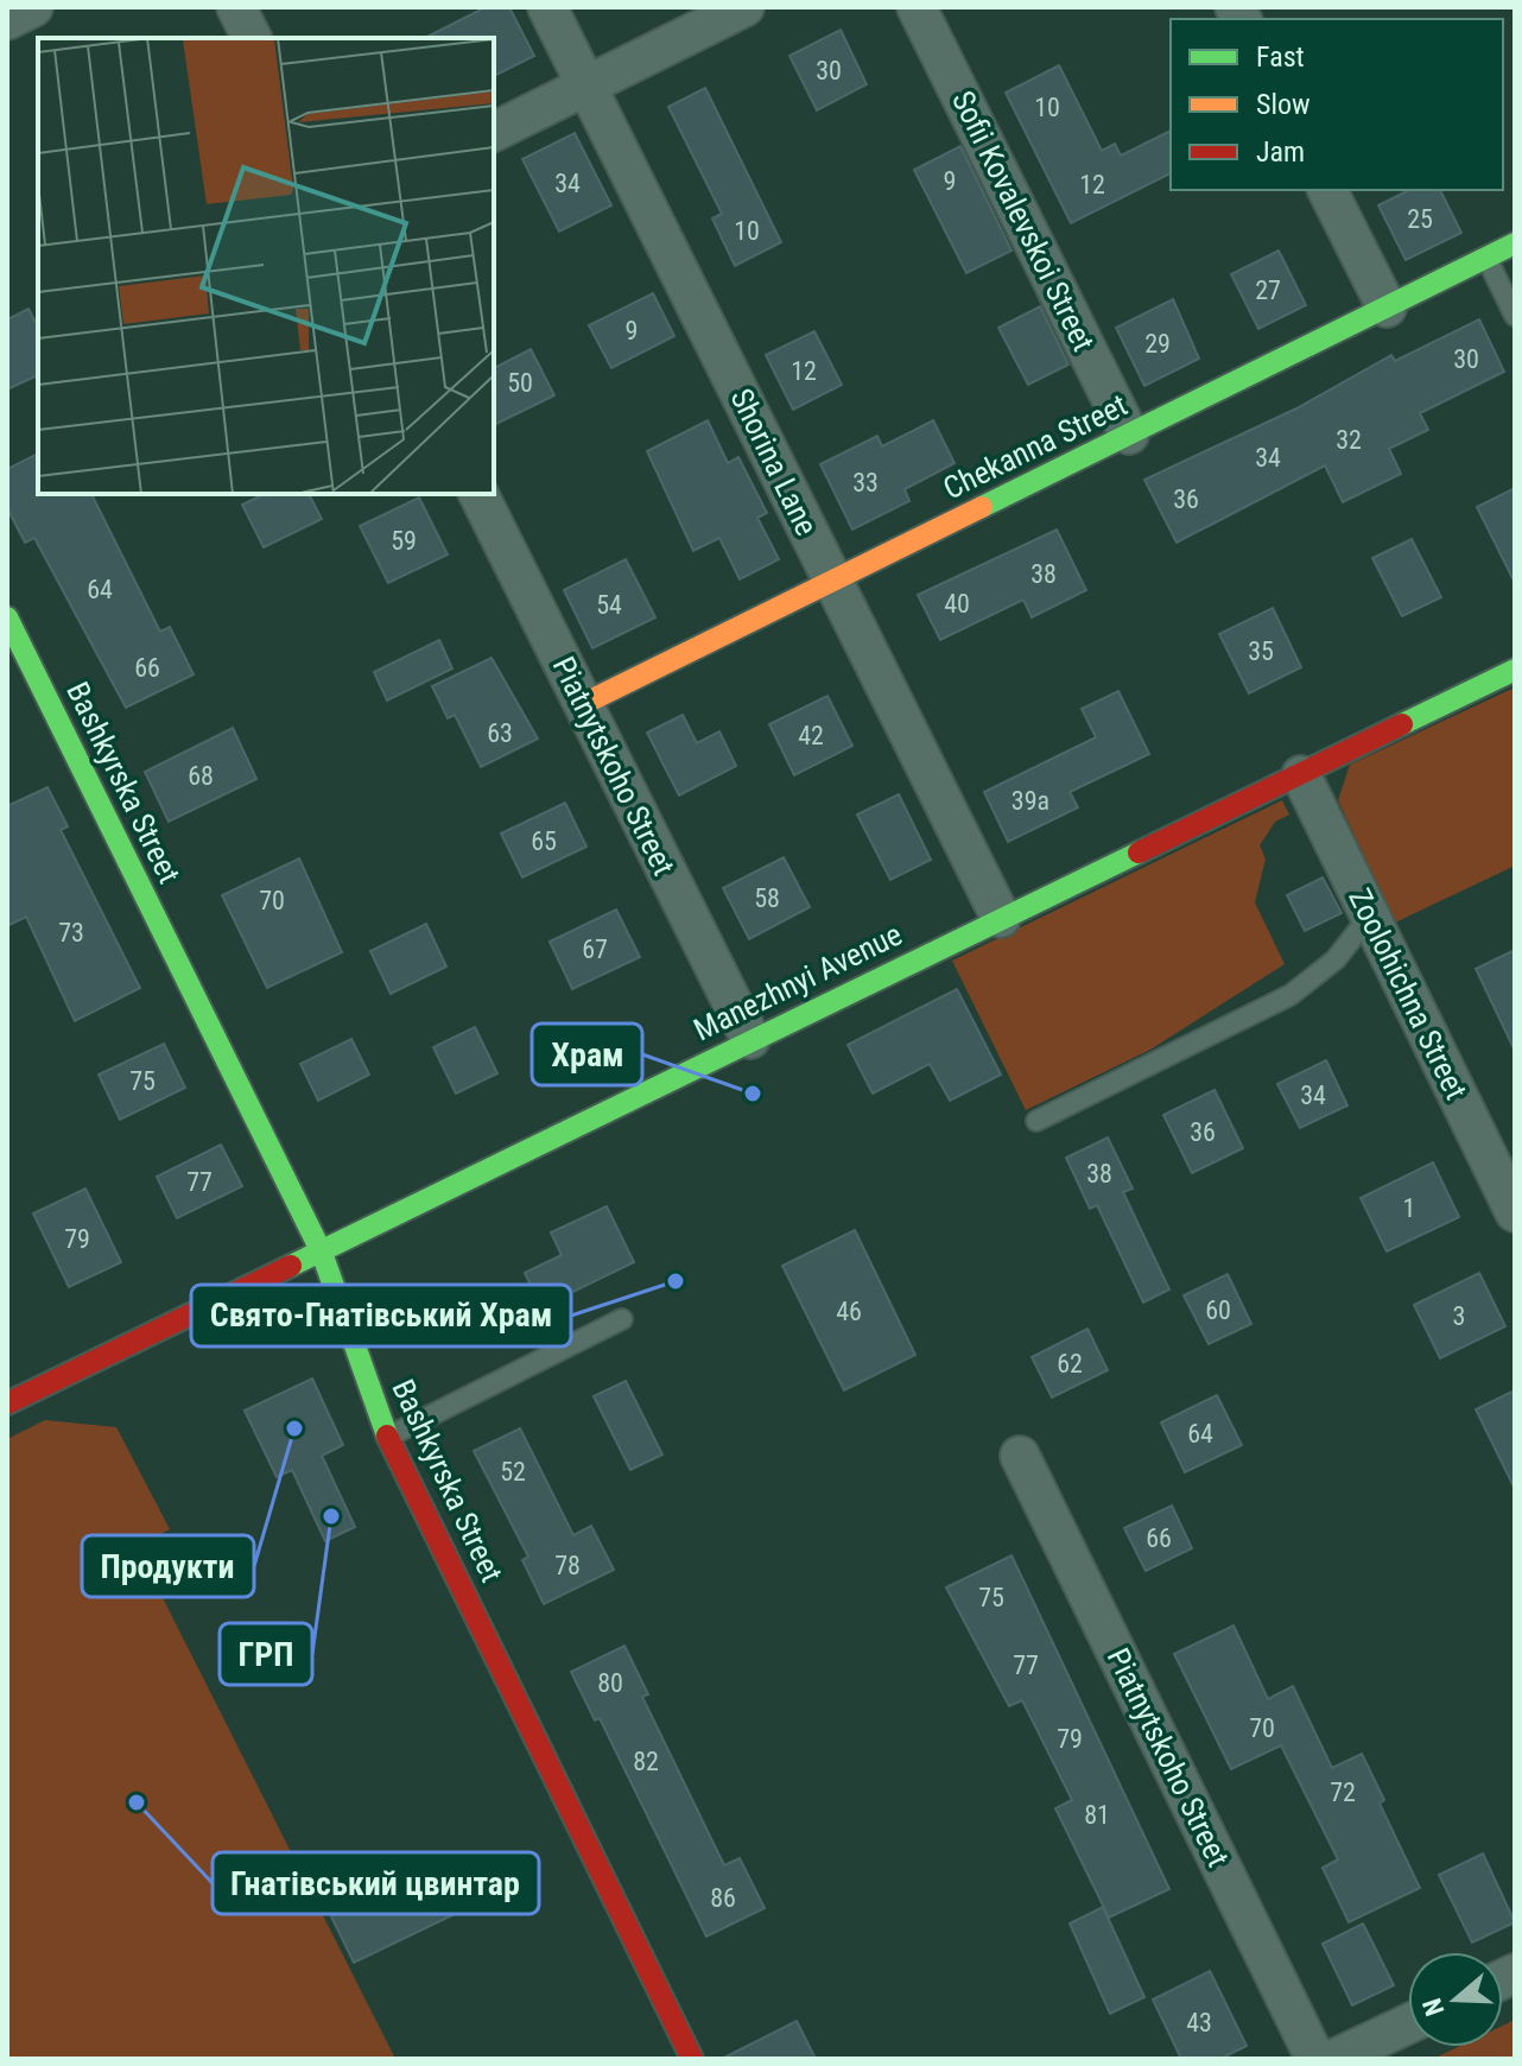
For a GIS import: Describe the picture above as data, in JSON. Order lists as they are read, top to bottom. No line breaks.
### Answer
{"streets":{"street":["Sofii Kovalevskoi Street","Chekanna Street","Shorina Lane","Piatnytskoho Street","Bashkyrska Street","Manezhnyi Avenue","Zoolohichna Street"]},"crossings":[["Sofii Kovalevskoi Street","Chekanna Street"],["Chekanna Street","Shorina Lane"],["Chekanna Street","Piatnytskoho Street"],["Shorina Lane","Manezhnyi Avenue"],["Piatnytskoho Street","Manezhnyi Avenue"],["Bashkyrska Street","Manezhnyi Avenue"],["Manezhnyi Avenue","Zoolohichna Street"]],"places":["Храм","Свято-Гнатівський Храм","Продукти","ГРП","Гнатівський цвинтар"],"house_numbers":["30","10","9","34","12","25","10","27","9","29","30","12","50","32","34","33","36","59","38","64","40","54","35","66","63","42","68","39а","65","58","70","73","67","75","34","36","38","77","1","79","60","46","3","62","64","52","66","78","75","77","80","70","79","82","72","81","86","43"],"legend":["Fast","Slow","Jam"],"north":"left"}
